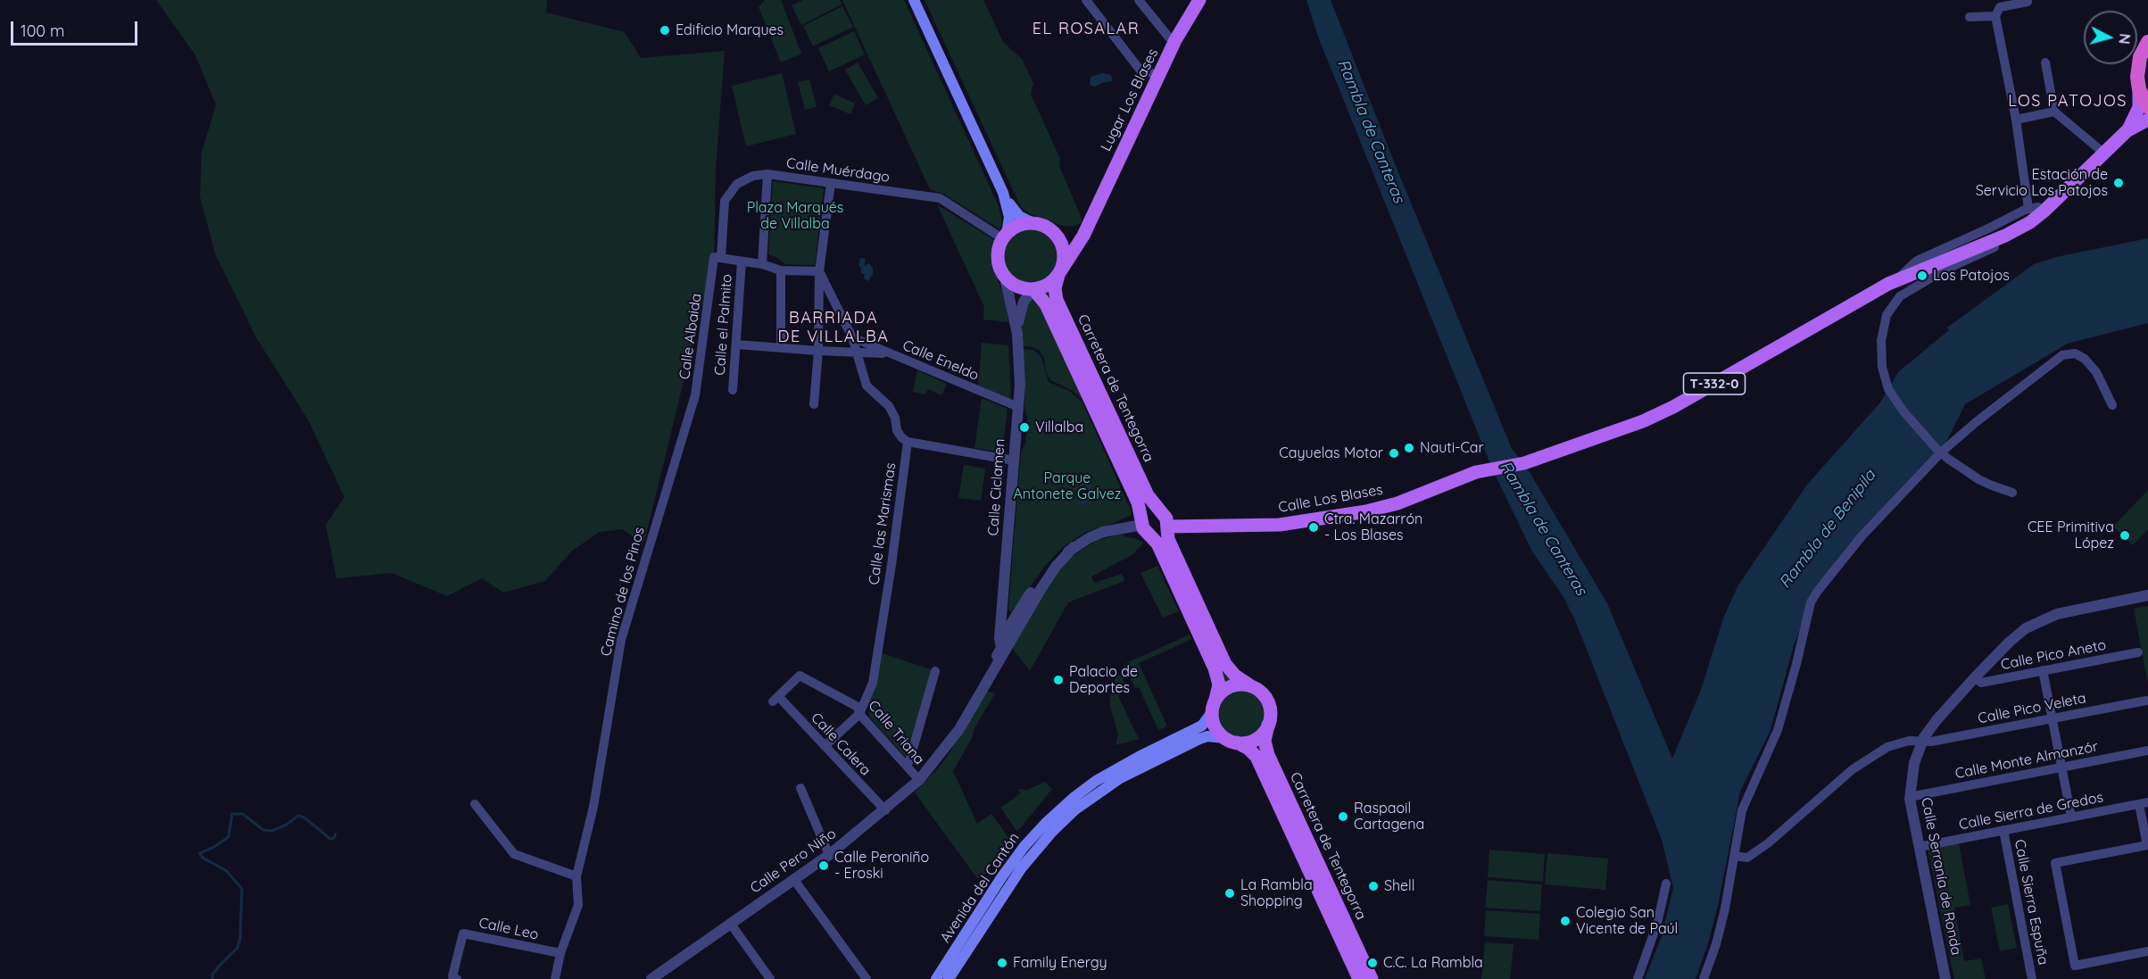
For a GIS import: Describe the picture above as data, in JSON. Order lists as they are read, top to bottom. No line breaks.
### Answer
{"streets":{"main road":["Lugar Los Blases","T-332-0","Carretera de Tentegorra","Calle Los Blases","Avenida del Cantón"],"street":["Calle Muérdago","Calle el Palmito","Calle Albaida","Calle Eneldo","Calle Ciclamen","Calle las Marismas","Camino de los Pinos","Calle Pico Aneto","Calle Pico Veleta","Calle Triana","Calle Calera","Calle Monte Almanzór","Calle Sierra de Gredos","Calle Pero Niño","Calle Serranía de Ronda","Calle Sierra Espuña","Calle Leo"]},"crossings":[["Lugar Los Blases","Calle Muérdago"],["Lugar Los Blases","Carretera de Tentegorra"],["Lugar Los Blases","Calle Ciclamen"],["Calle Muérdago","Calle Albaida"],["Calle Muérdago","Carretera de Tentegorra"],["Calle Muérdago","Calle Ciclamen"],["Calle Albaida","Camino de los Pinos"],["Calle Eneldo","Calle Ciclamen"],["T-332-0","Calle Los Blases"],["Carretera de Tentegorra","Calle Ciclamen"],["Carretera de Tentegorra","Calle Los Blases"],["Carretera de Tentegorra","Calle Pero Niño"],["Carretera de Tentegorra","Avenida del Cantón"],["Calle Ciclamen","Calle Pero Niño"],["Calle Los Blases","Calle Pero Niño"],["Calle las Marismas","Calle Triana"],["Camino de los Pinos","Calle Leo"],["Calle Pico Aneto","Calle Serranía de Ronda"],["Calle Pico Veleta","Calle Serranía de Ronda"],["Calle Triana","Calle Calera"],["Calle Triana","Calle Pero Niño"],["Calle Calera","Calle Pero Niño"],["Calle Monte Almanzór","Calle Serranía de Ronda"],["Calle Sierra de Gredos","Calle Serranía de Ronda"],["Calle Sierra de Gredos","Calle Sierra Espuña"]],"districts":["EL ROSALAR","LOS PATOJOS","BARRIADA DE VILLALBA"],"water":["Rambla de Canteras","Rambla de Benipila"],"parks":["Plaza Marqués de Villalba","Parque Antonete Galvez"],"places":["Edificio Marques","Estación de Servicio Los Patojos","Los Patojos","Villalba","Nauti-Car","Cayuelas Motor","Ctra. Mazarrón - Los Blases","CEE Primitiva López","Palacio de Deportes","Raspaoil Cartagena","Calle Peroniño - Eroski","Shell","La Rambla Shopping","Colegio San Vicente de Paúl","Family Energy","C.C. La Rambla"],"scale_bar":"100 m","north":"right"}
